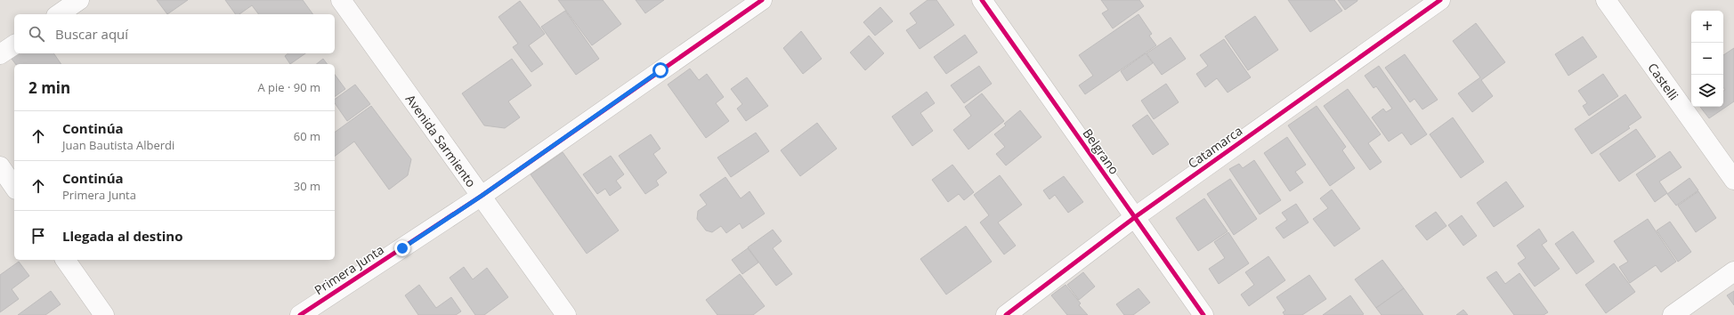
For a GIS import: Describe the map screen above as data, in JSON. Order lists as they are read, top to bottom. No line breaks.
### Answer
{"streets":{"street":["Castelli","Avenida Sarmiento","Catamarca","Belgrano","Primera Junta"]},"crossings":[["Avenida Sarmiento","Primera Junta"],["Catamarca","Belgrano"]],"page":{"map_buttons":["+","−"],"search":"Buscar aquí","heading":["2 min","A pie · 90 m"],"list":[["Continúa","Juan Bautista Alberdi","60 m"],["Continúa","Primera Junta","30 m"],"Llegada al destino"]}}
